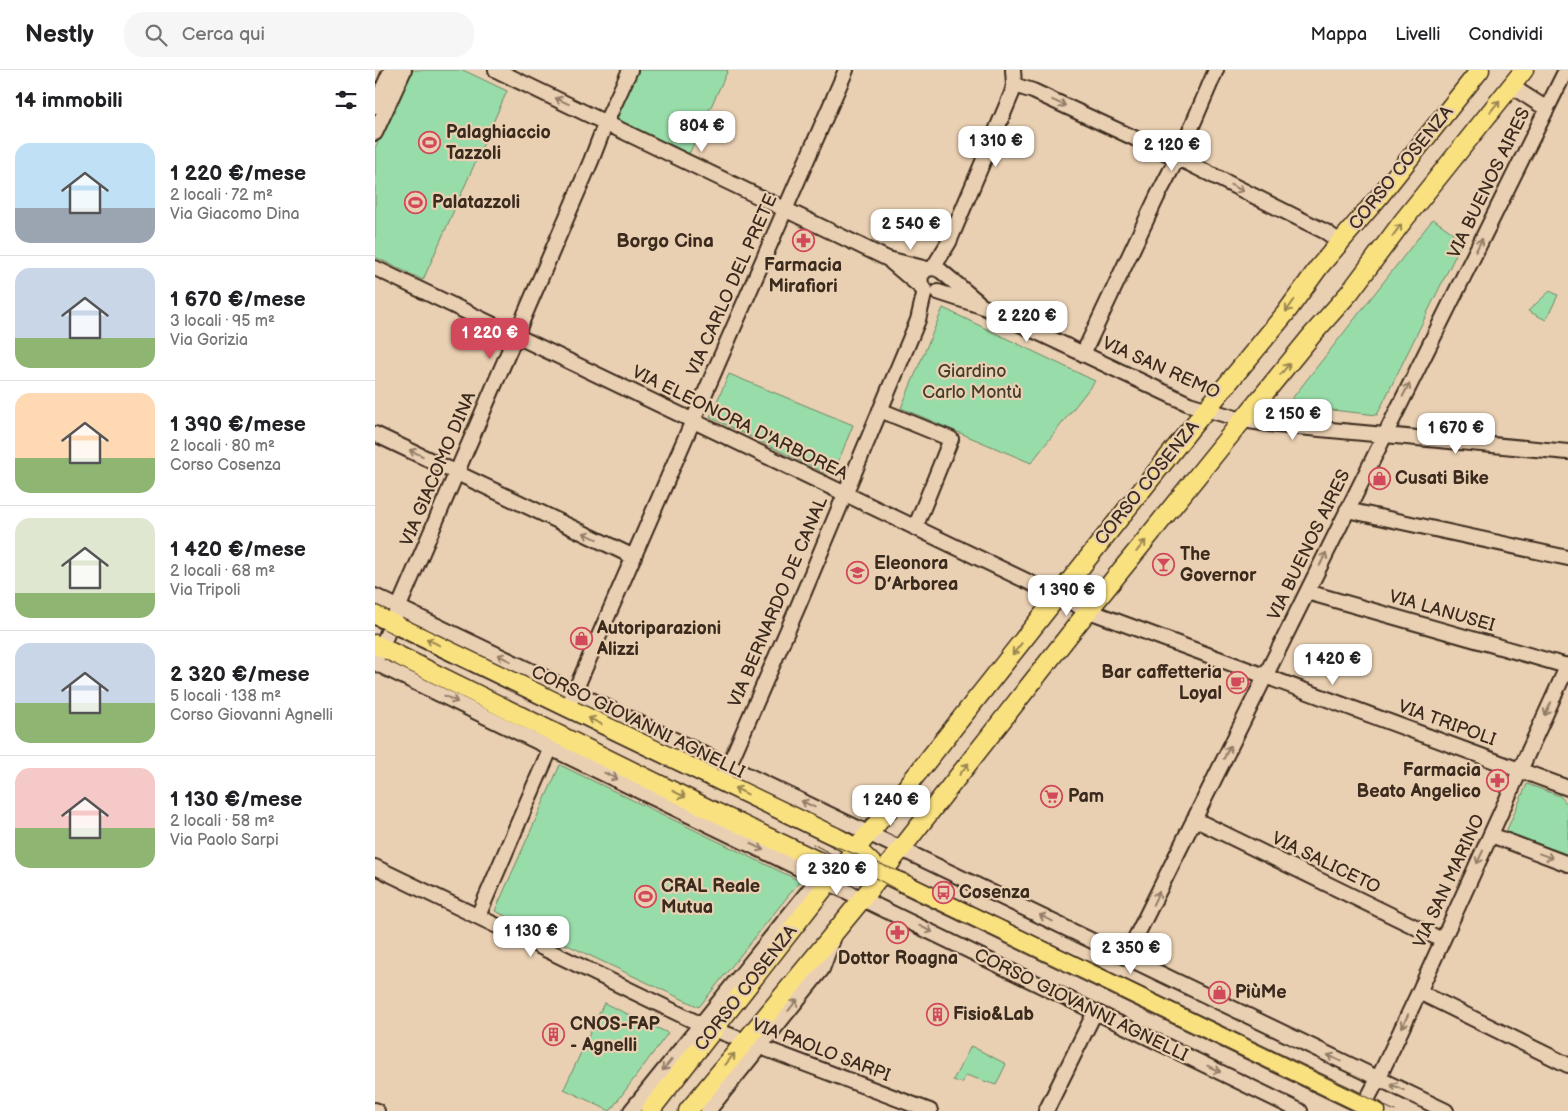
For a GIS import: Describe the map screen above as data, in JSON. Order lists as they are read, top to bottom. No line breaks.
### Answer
{"streets":{"main road":["CORSO COSENZA","CORSO GIOVANNI AGNELLI"],"street":["VIA BUENOS AIRES","VIA CARLO DEL PRETE","VIA SAN REMO","VIA ELEONORA D'ARBOREA","VIA GIACOMO DINA","VIA BERNARDO DE CANAL","VIA LANUSEI","VIA TRIPOLI","VIA SALICETO","VIA SAN MARINO","VIA PAOLO SARPI"]},"crossings":[["CORSO COSENZA","VIA SAN REMO"],["CORSO COSENZA","VIA ELEONORA D'ARBOREA"],["CORSO COSENZA","CORSO GIOVANNI AGNELLI"],["CORSO COSENZA","VIA TRIPOLI"],["CORSO COSENZA","VIA PAOLO SARPI"],["VIA BUENOS AIRES","VIA SAN REMO"],["VIA BUENOS AIRES","VIA LANUSEI"],["VIA BUENOS AIRES","CORSO GIOVANNI AGNELLI"],["VIA BUENOS AIRES","VIA TRIPOLI"],["VIA BUENOS AIRES","VIA SALICETO"],["VIA CARLO DEL PRETE","VIA SAN REMO"],["VIA CARLO DEL PRETE","VIA ELEONORA D'ARBOREA"],["VIA CARLO DEL PRETE","CORSO GIOVANNI AGNELLI"],["VIA SAN REMO","VIA GIACOMO DINA"],["VIA SAN REMO","VIA BERNARDO DE CANAL"],["VIA ELEONORA D'ARBOREA","VIA GIACOMO DINA"],["VIA ELEONORA D'ARBOREA","VIA BERNARDO DE CANAL"],["VIA ELEONORA D'ARBOREA","VIA TRIPOLI"],["VIA GIACOMO DINA","CORSO GIOVANNI AGNELLI"],["VIA BERNARDO DE CANAL","CORSO GIOVANNI AGNELLI"],["VIA LANUSEI","VIA SAN MARINO"],["CORSO GIOVANNI AGNELLI","VIA SAN MARINO"],["VIA TRIPOLI","VIA SAN MARINO"],["VIA SALICETO","VIA SAN MARINO"]],"one_way":["VIA BUENOS AIRES","VIA SAN MARINO"],"districts":["Borgo Cina"],"parks":["Giardino Carlo Montù"],"places":{"sports":["Palaghiaccio Tazzoli","Palatazzoli","CRAL Reale Mutua"],"pharmacy":["Farmacia Mirafiori","Farmacia Beato Angelico","Dottor Roagna"],"shop":["Cusati Bike","Autoriparazioni Alizzi","PiùMe"],"bar":["The Governor"],"school or university":["Eleonora D’Arborea"],"cafe":["Bar caffetteria Loyal"],"supermarket":["Pam"],"bus stop":["Cosenza"],"building":["Fisio&Lab","CNOS-FAP - Agnelli"]},"page":{"header":"Nestly","search":"Cerca qui","nav":["Mappa","Livelli","Condividi"],"heading":"14 immobili","price":["804 €","1 310 €","2 120 €","2 540 €","2 220 €","1 220 €","2 150 €","1 670 €","1 390 €","1 420 €","1 240 €","2 320 €","1 130 €","2 350 €"],"list":[{"name":"1 220 €/mese","note":"2 locali · 72 m² · Via Giacomo Dina"},{"name":"1 670 €/mese","note":"3 locali · 95 m² · Via Gorizia"},{"name":"1 390 €/mese","note":"2 locali · 80 m² · Corso Cosenza"},{"name":"1 420 €/mese","note":"2 locali · 68 m² · Via Tripoli"},{"name":"2 320 €/mese","note":"5 locali · 138 m² · Corso Giovanni Agnelli"},{"name":"1 130 €/mese","note":"2 locali · 58 m² · Via Paolo Sarpi"}]}}
